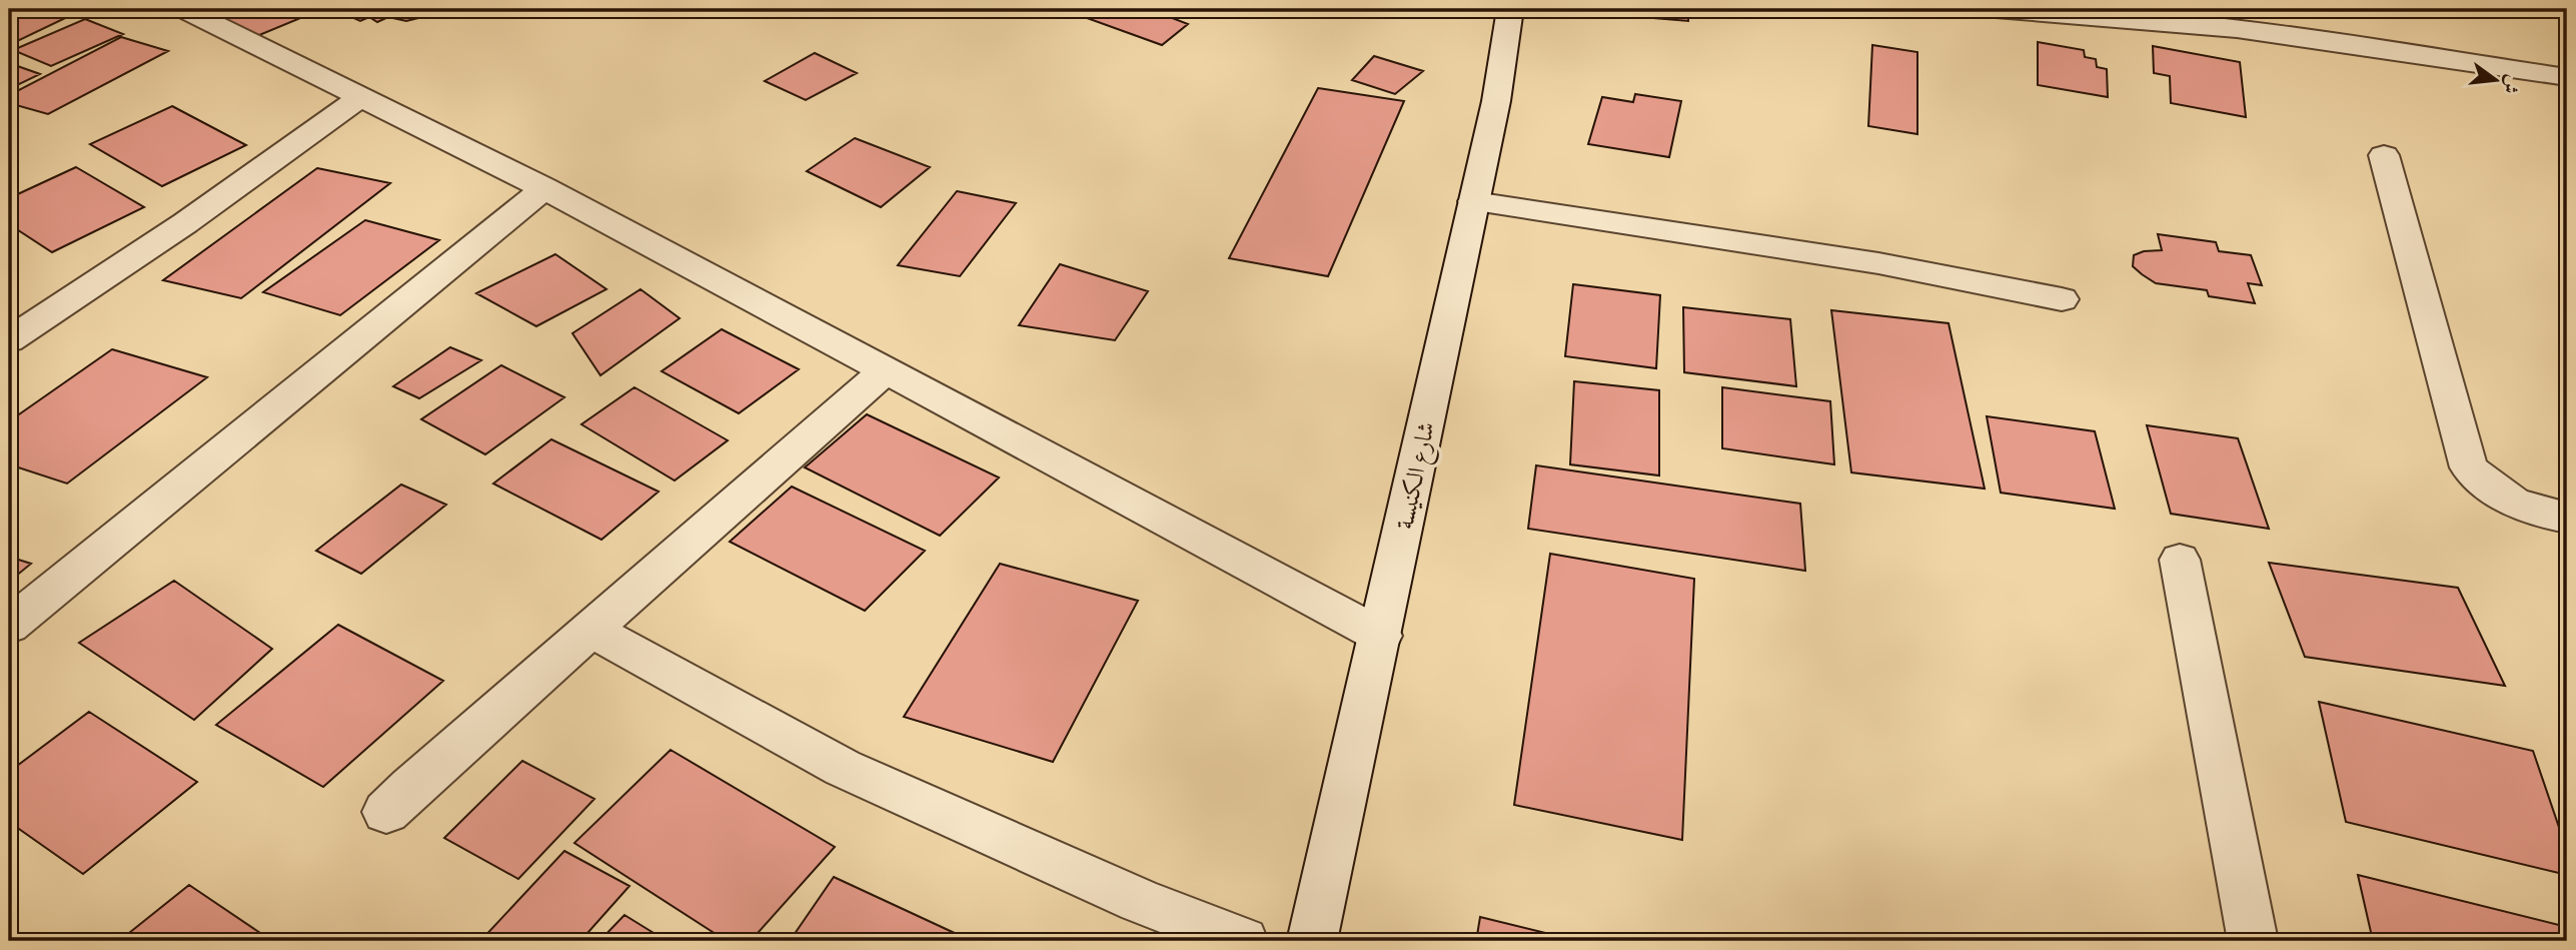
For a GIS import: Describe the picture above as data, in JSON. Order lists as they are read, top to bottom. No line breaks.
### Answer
{"streets":{"street":["شارع الكنيسة"]},"north":"right"}
